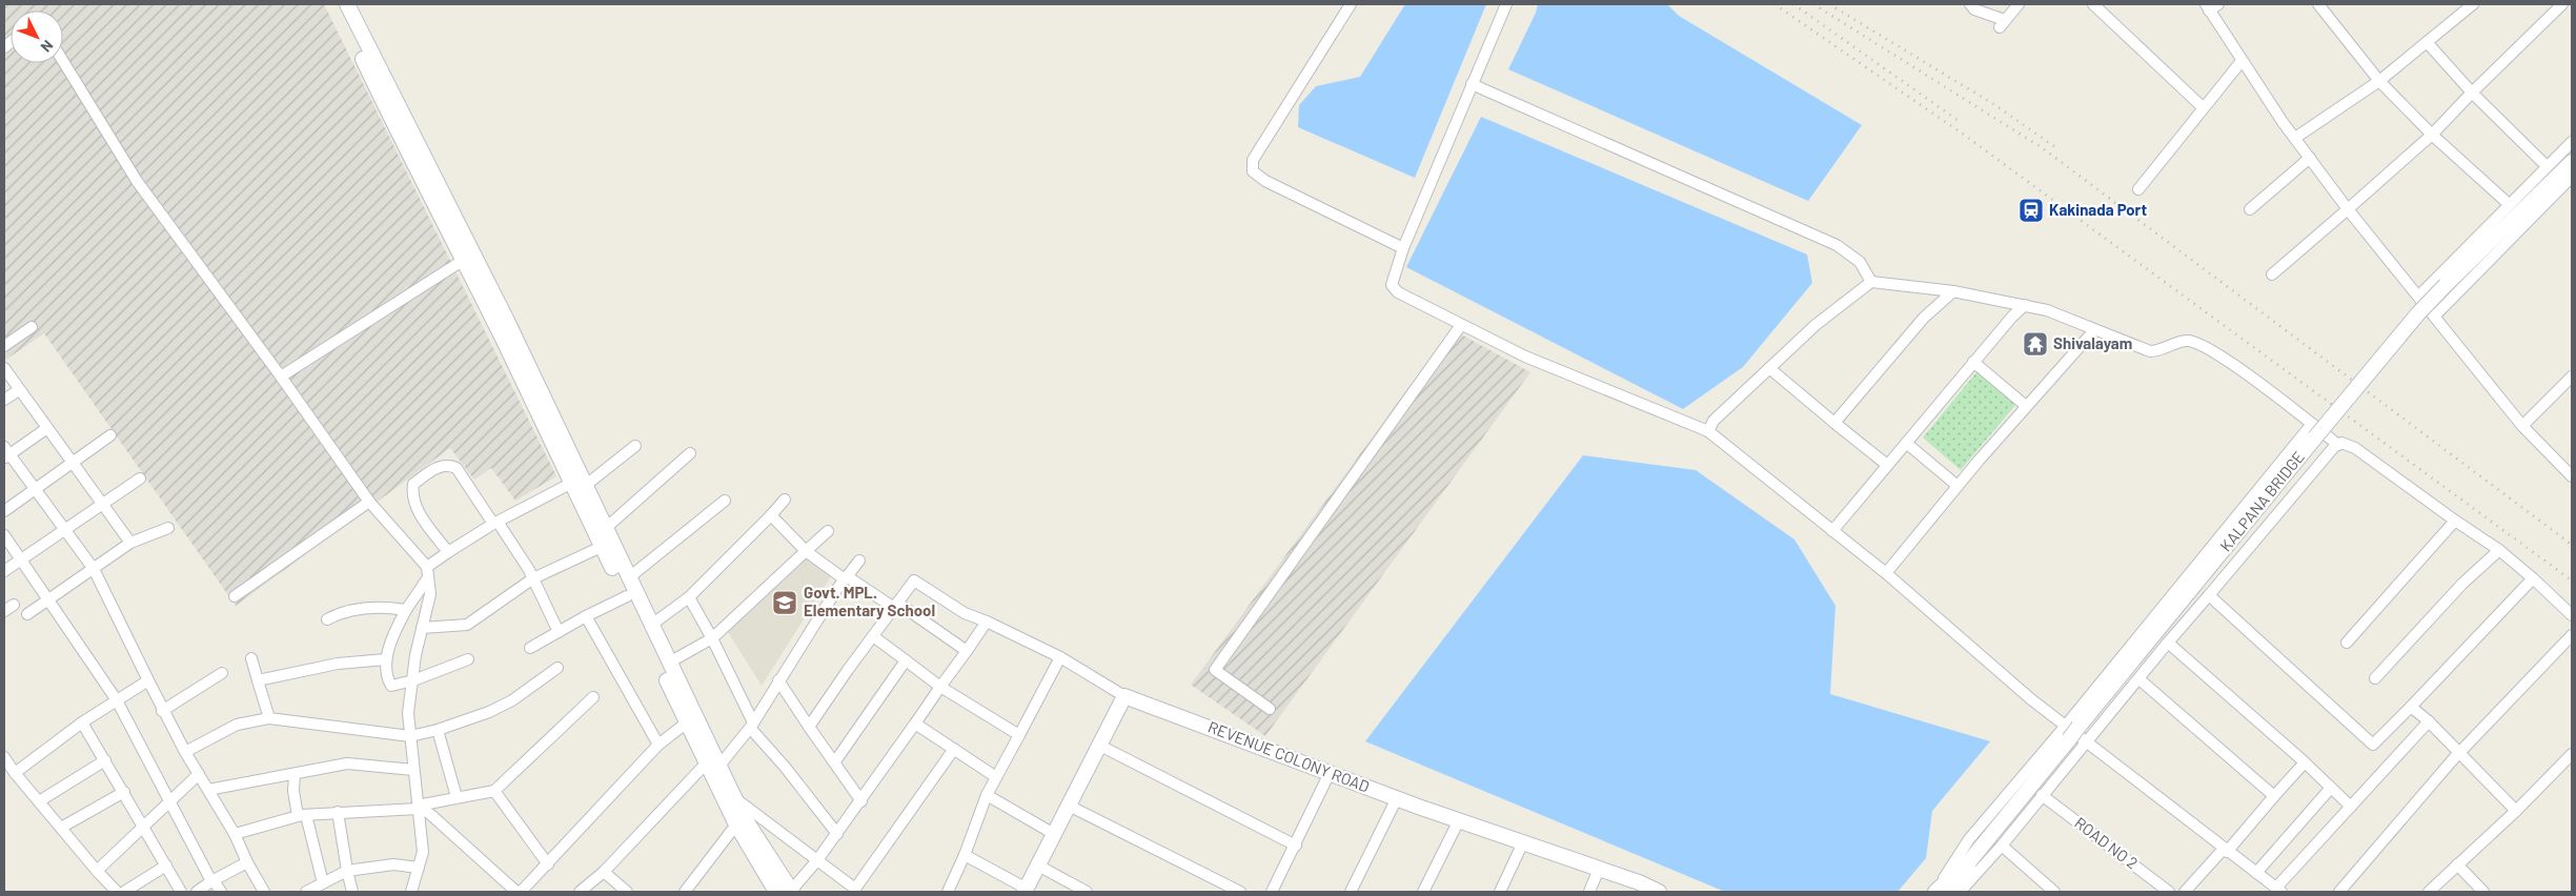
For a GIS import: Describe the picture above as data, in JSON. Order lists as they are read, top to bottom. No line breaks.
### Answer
{"streets":{"street":["KALPANA BRIDGE","REVENUE COLONY ROAD","ROAD NO 2"]},"places":{"station":["Kakinada Port"],"temple":["Shivalayam"],"school or university":["Govt. MPL. Elementary School"]},"north":"bottom right"}
